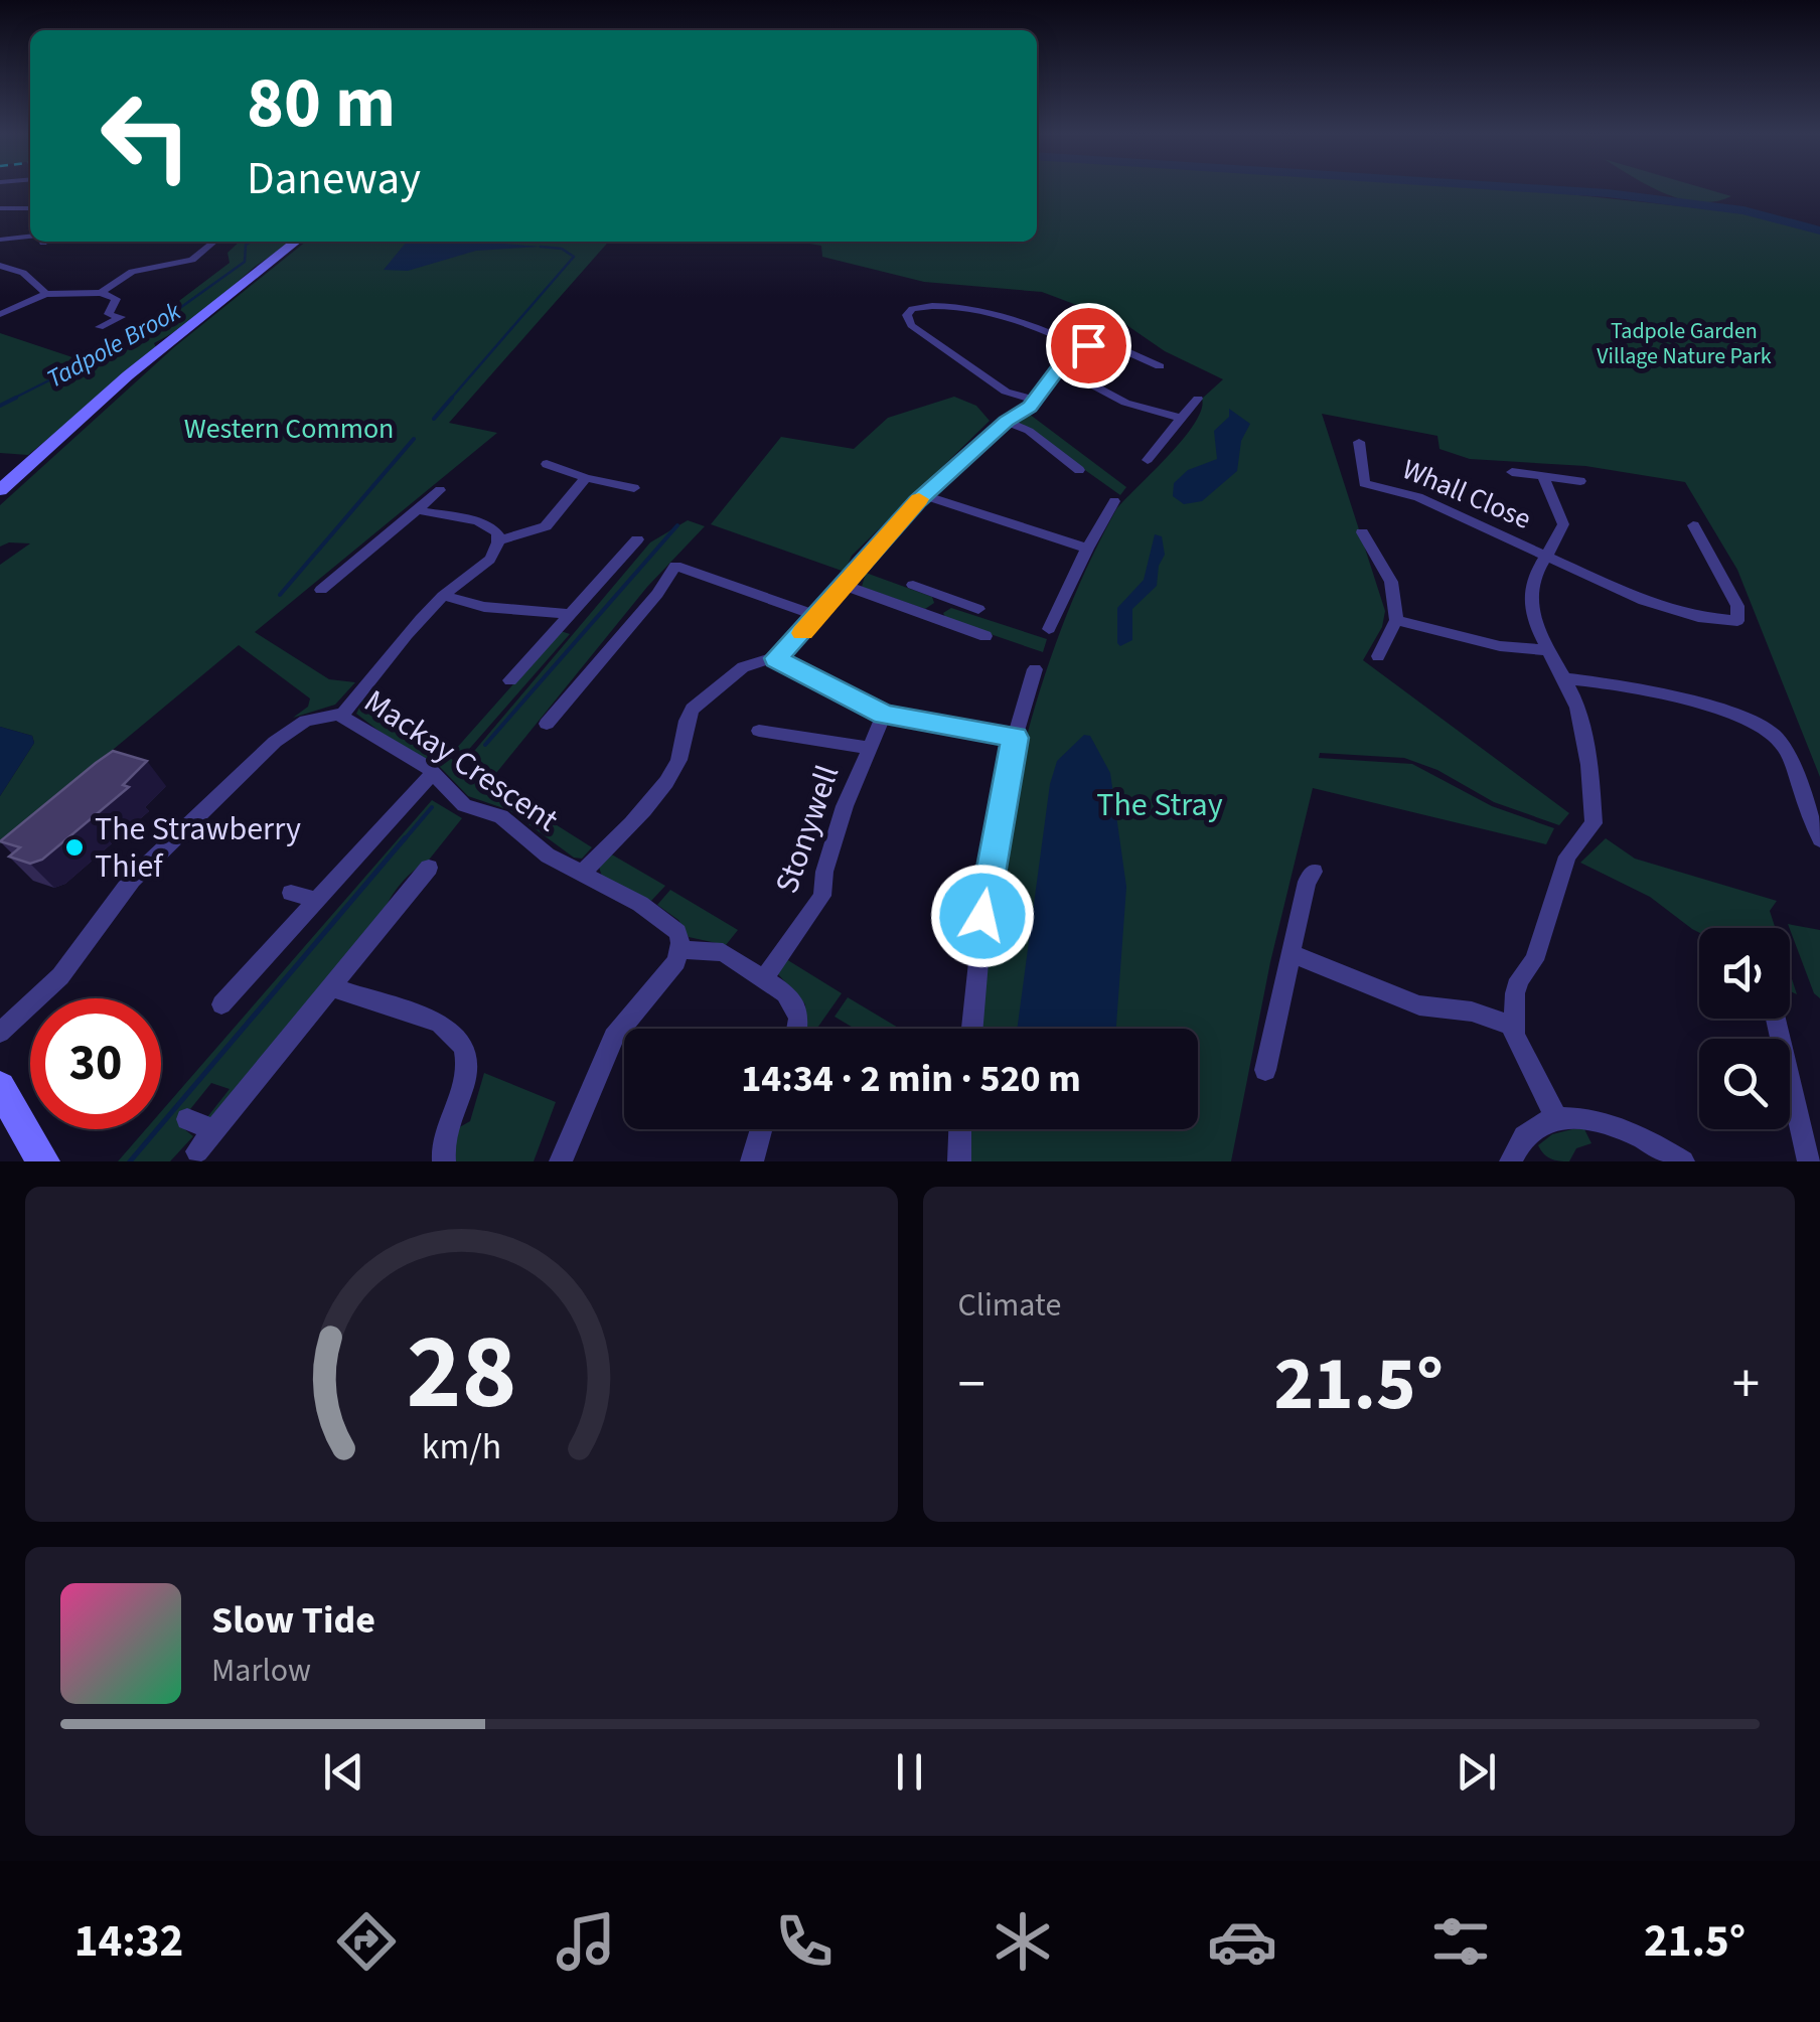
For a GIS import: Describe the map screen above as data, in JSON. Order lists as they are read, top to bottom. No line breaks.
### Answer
{"streets":{"street":["Whall Close","Mackay Crescent","Stonywell"]},"water":["Tadpole Brook"],"parks":["Tadpole Garden Village Nature Park","Western Common","The Stray"],"places":["The Strawberry Thief"],"page":{"turn":["80 m","Daneway"],"limit":"30","trip":"14:34 · 2 min · 520 m","tile":"Climate","heat":["−","21.5°","+"],"song":["Slow Tide","Marlow"],"tabs":["14:32","21.5°"],"gauge":["28","km/h"]}}
